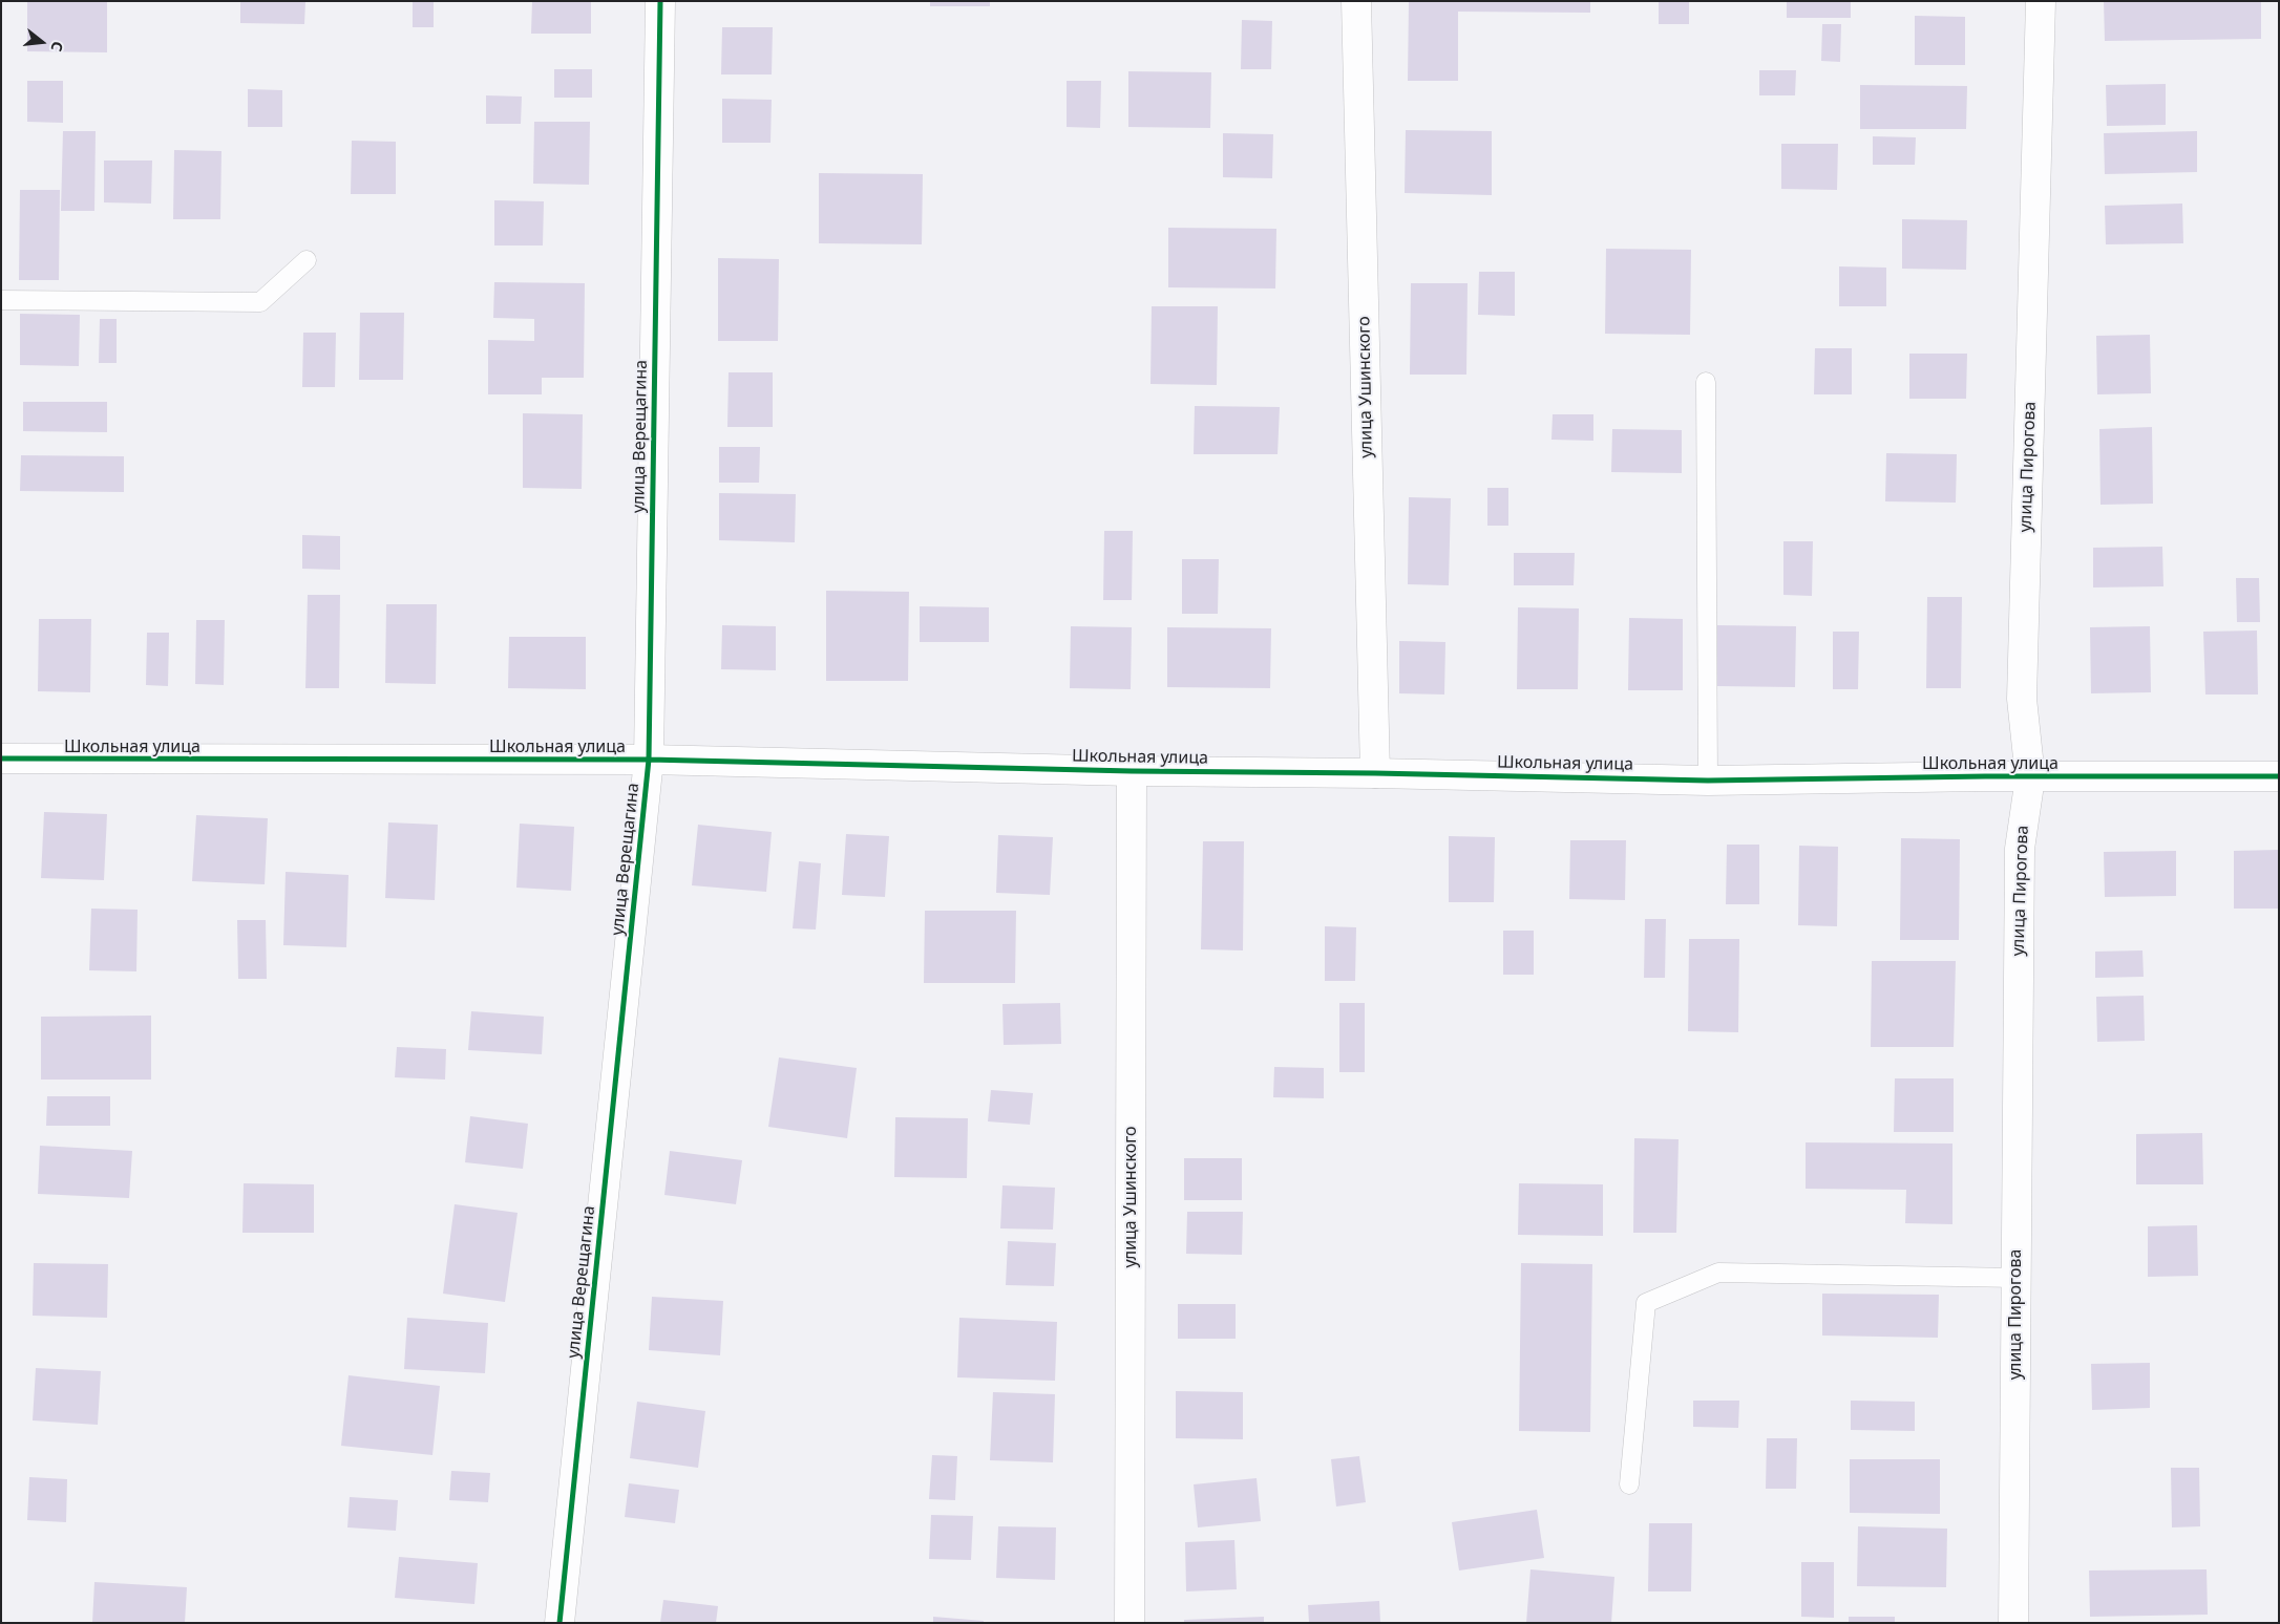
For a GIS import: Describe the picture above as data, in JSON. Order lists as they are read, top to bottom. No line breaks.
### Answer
{"streets":{"street":["улица Ушинского","улица Верещагина","улица Пирогова","Школьная улица"]},"crossings":[["улица Ушинского","Школьная улица"],["улица Верещагина","Школьная улица"],["улица Пирогова","Школьная улица"]],"north":"right"}
